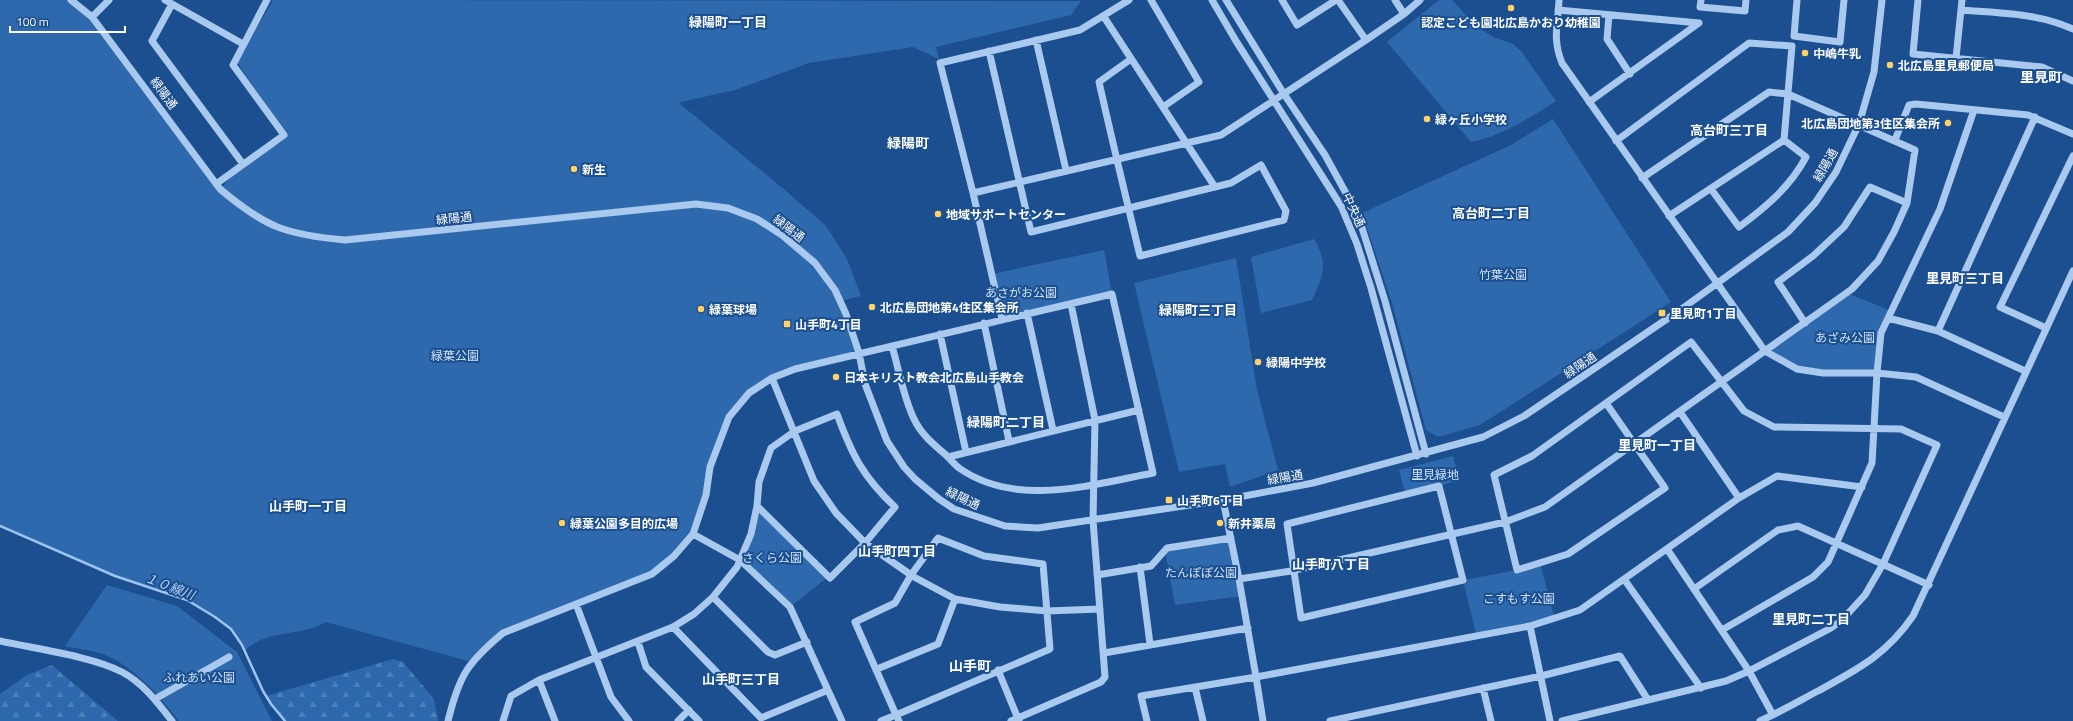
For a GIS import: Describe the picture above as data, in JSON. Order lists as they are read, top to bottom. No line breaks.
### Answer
{"streets":{"street":["緑陽通","中央通"]},"crossings":[["緑陽通","中央通"]],"districts":["緑陽町一丁目","里見町","高台町三丁目","緑陽町","高台町二丁目","里見町三丁目","緑陽町三丁目","緑陽町二丁目","里見町一丁目","山手町一丁目","山手町四丁目","山手町八丁目","里見町二丁目","山手町","山手町三丁目"],"water":["１０線川"],"parks":["竹葉公園","あさがお公園","あざみ公園","緑葉公園","里見緑地","さくら公園","たんぽぽ公園","こすもす公園","ふれあい公園"],"places":{"other":["認定こども園北広島かおり幼稚園","中嶋牛乳","北広島里見郵便局","緑ヶ丘小学校","北広島団地第3住区集会所","新生","地域サポートセンター","北広島団地第4住区集会所","緑葉球場","緑陽中学校","日本キリスト教会北広島山手教会","緑葉公園多目的広場","新井薬局"],"transit":["里見町1丁目","山手町4丁目","山手町6丁目"]},"scale_bar":"100 m"}
